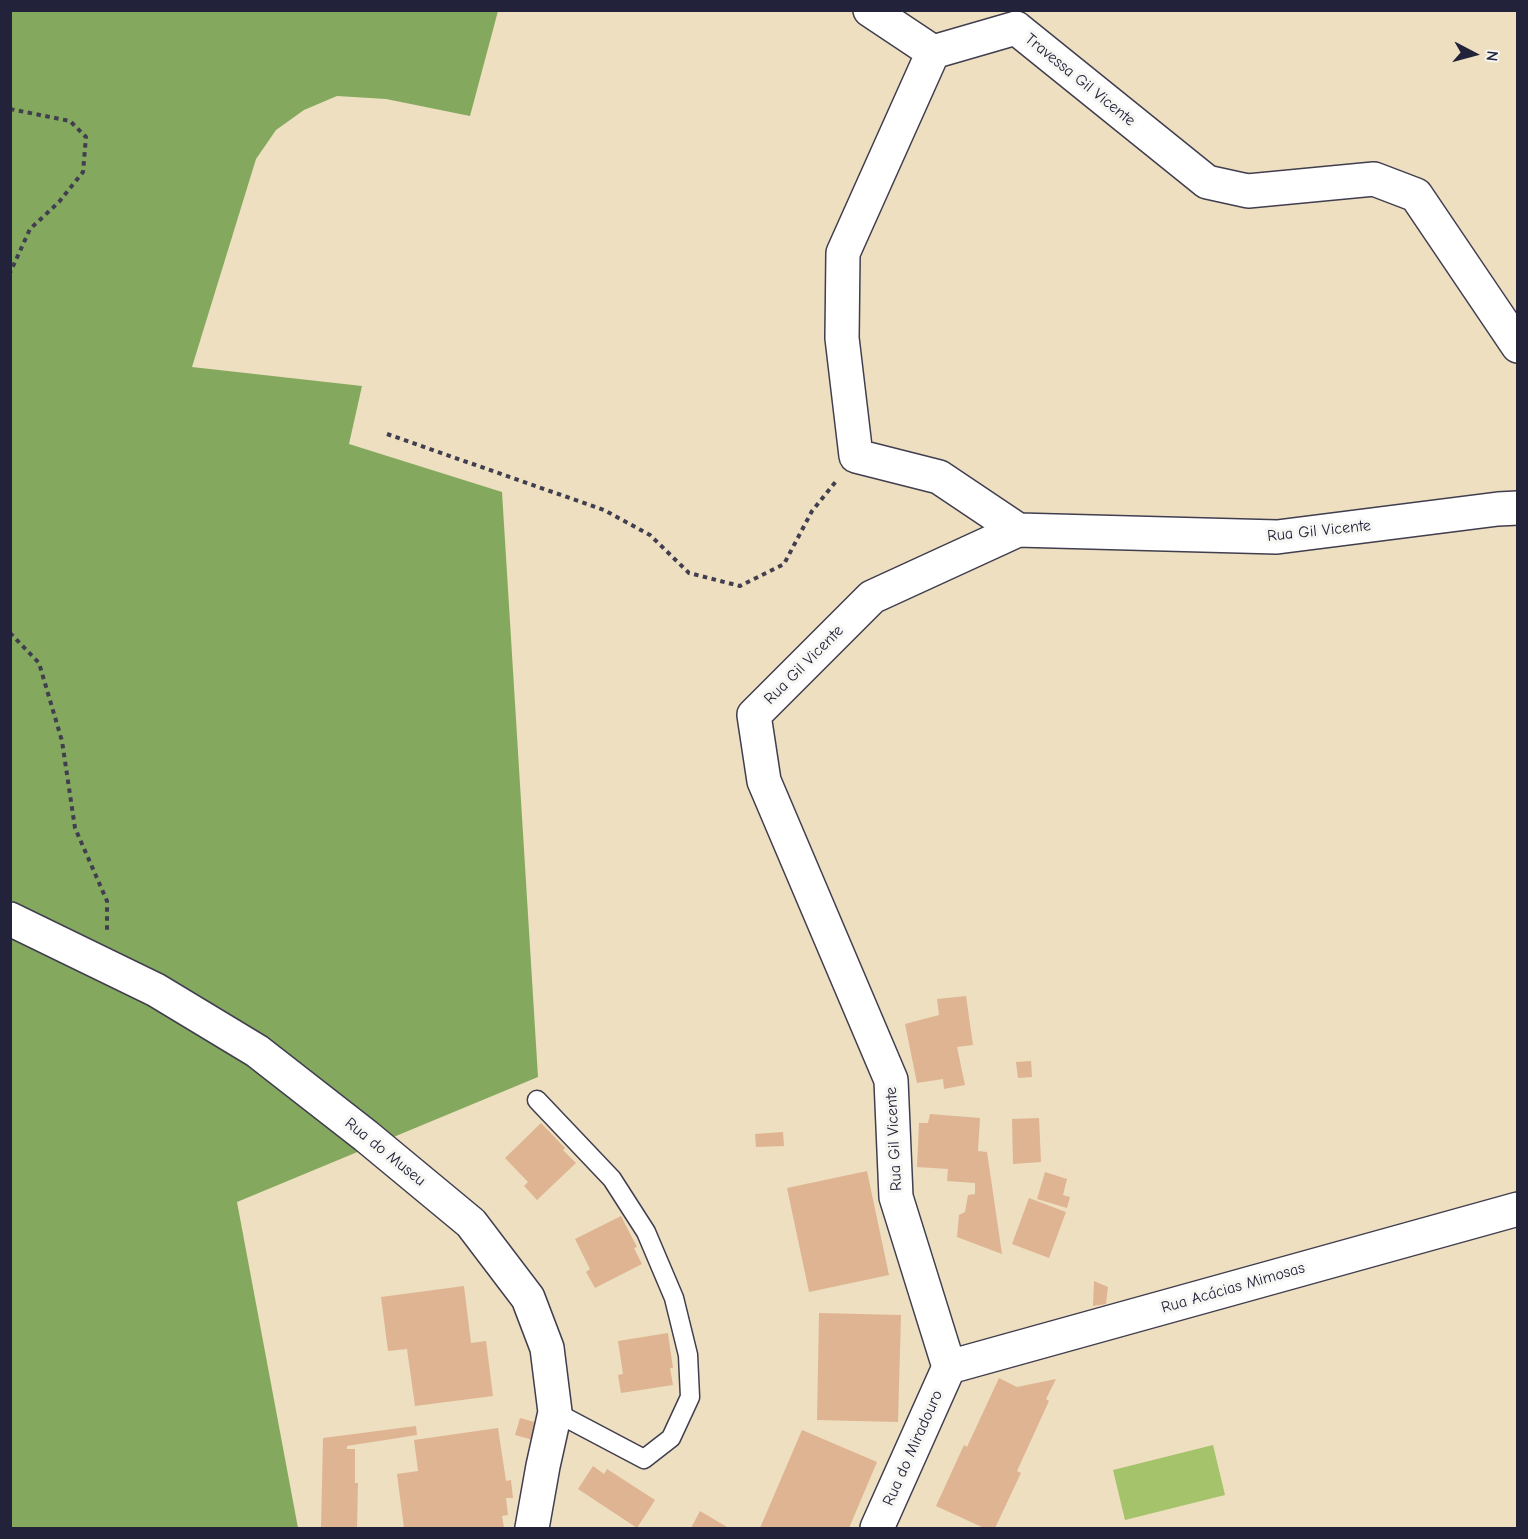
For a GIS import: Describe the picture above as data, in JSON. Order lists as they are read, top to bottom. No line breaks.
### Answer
{"streets":{"street":["Travessa Gil Vicente","Rua Gil Vicente","Rua do Museu","Rua Acácias Mimosas","Rua do Miradouro"]},"crossings":[["Rua Gil Vicente","Rua Acácias Mimosas"],["Rua Gil Vicente","Rua do Miradouro"],["Rua Acácias Mimosas","Rua do Miradouro"]],"north":"right"}
